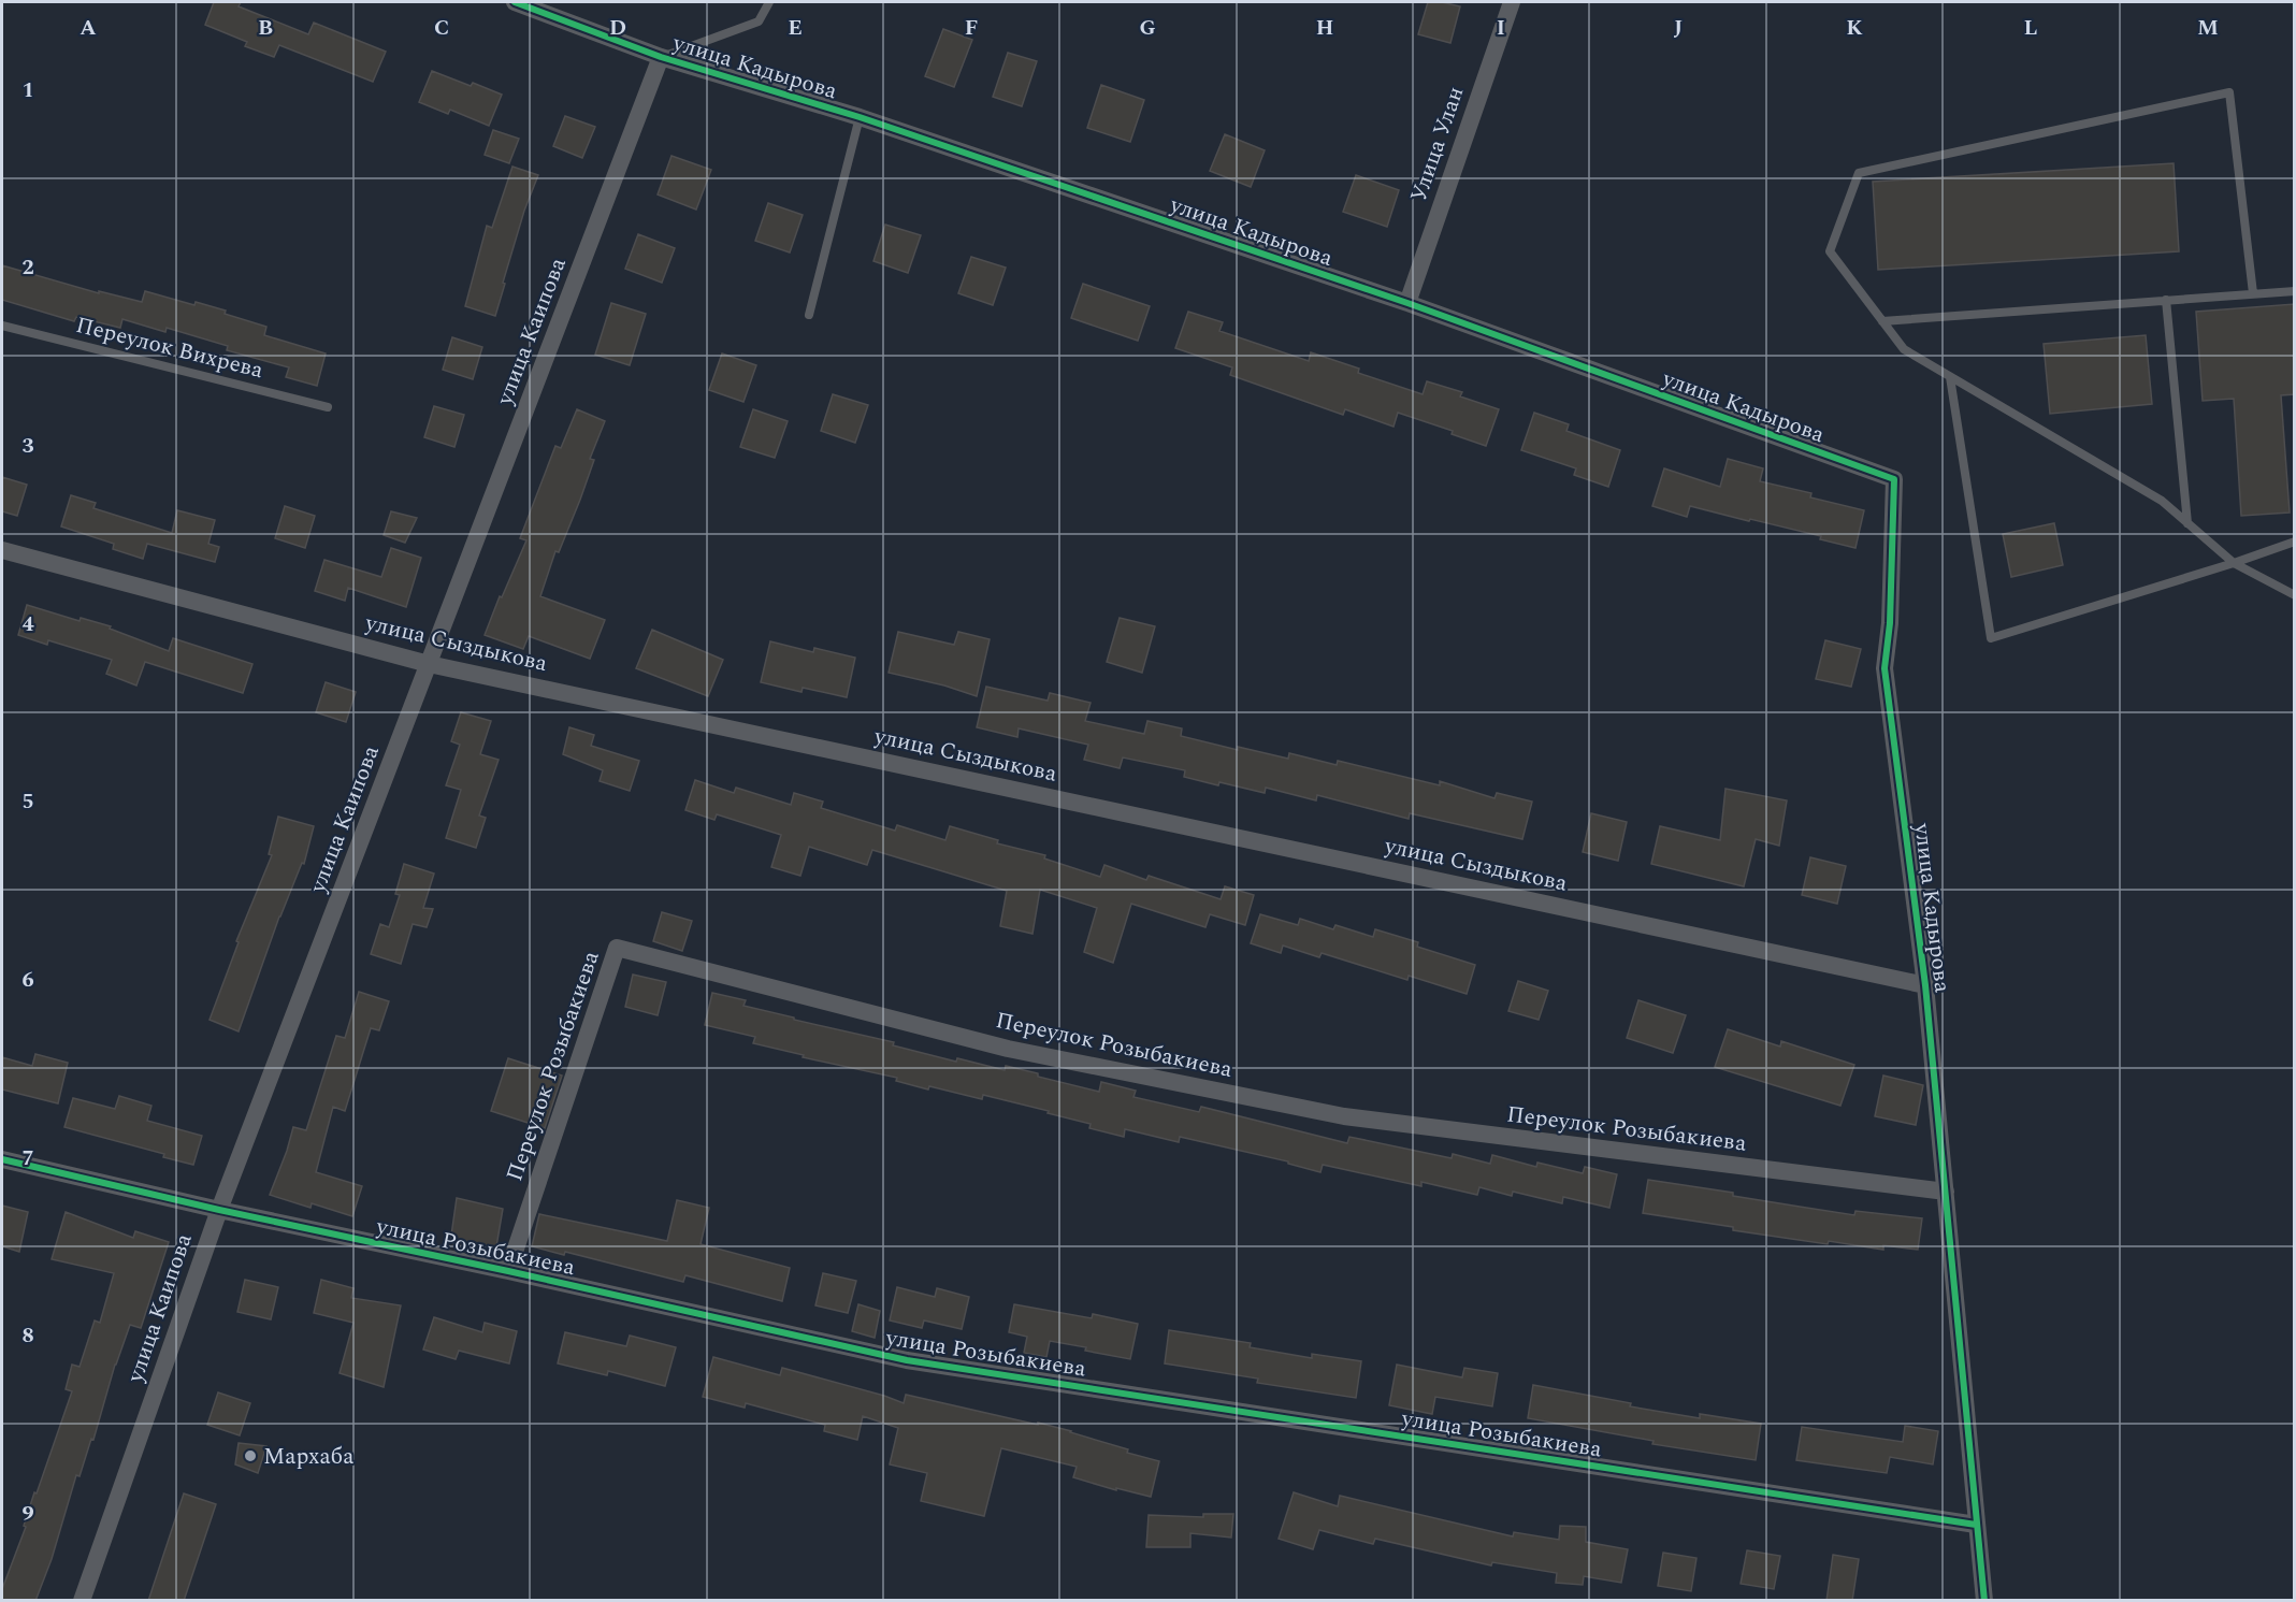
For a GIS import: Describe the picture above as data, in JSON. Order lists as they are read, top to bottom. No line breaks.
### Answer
{"streets":{"street":["улица Кадырова","Улица Улан","улица Каипова","улица Сыздыкова","Переулок Розыбакиева","улица Розыбакиева"],"lane":["Переулок Вихрева"]},"crossings":[["улица Кадырова","Улица Улан"],["улица Кадырова","улица Каипова"],["улица Кадырова","улица Сыздыкова"],["улица Кадырова","Переулок Розыбакиева"],["улица Кадырова","улица Розыбакиева"],["улица Каипова","улица Сыздыкова"],["улица Каипова","улица Розыбакиева"],["Переулок Розыбакиева","улица Розыбакиева"]],"places":["Мархаба"],"grid":{"columns":["A","B","C","D","E","F","G","H","I","J","K","L","M"],"rows":["1","2","3","4","5","6","7","8","9"]}}
